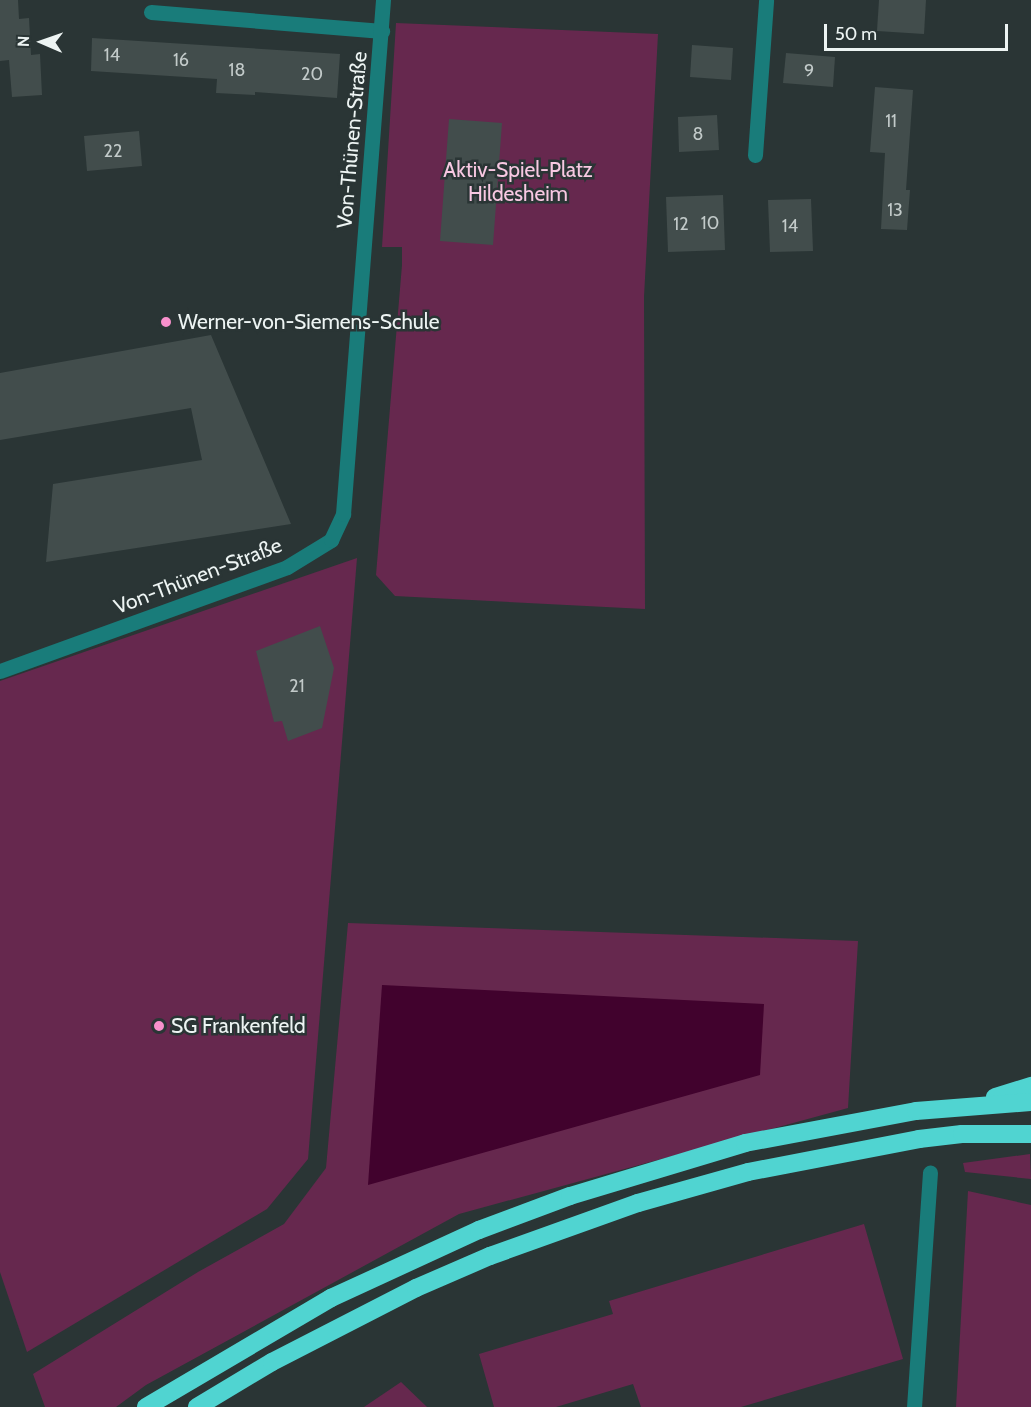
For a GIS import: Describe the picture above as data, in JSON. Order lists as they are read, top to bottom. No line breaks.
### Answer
{"streets":{"street":["Von-Thünen-Straße"]},"parks":["Aktiv-Spiel-Platz Hildesheim"],"places":["Werner-von-Siemens-Schule","SG Frankenfeld"],"house_numbers":["14","16","18","9","20","11","8","22","13","10","12","14","21"],"scale_bar":"50 m","north":"left"}
